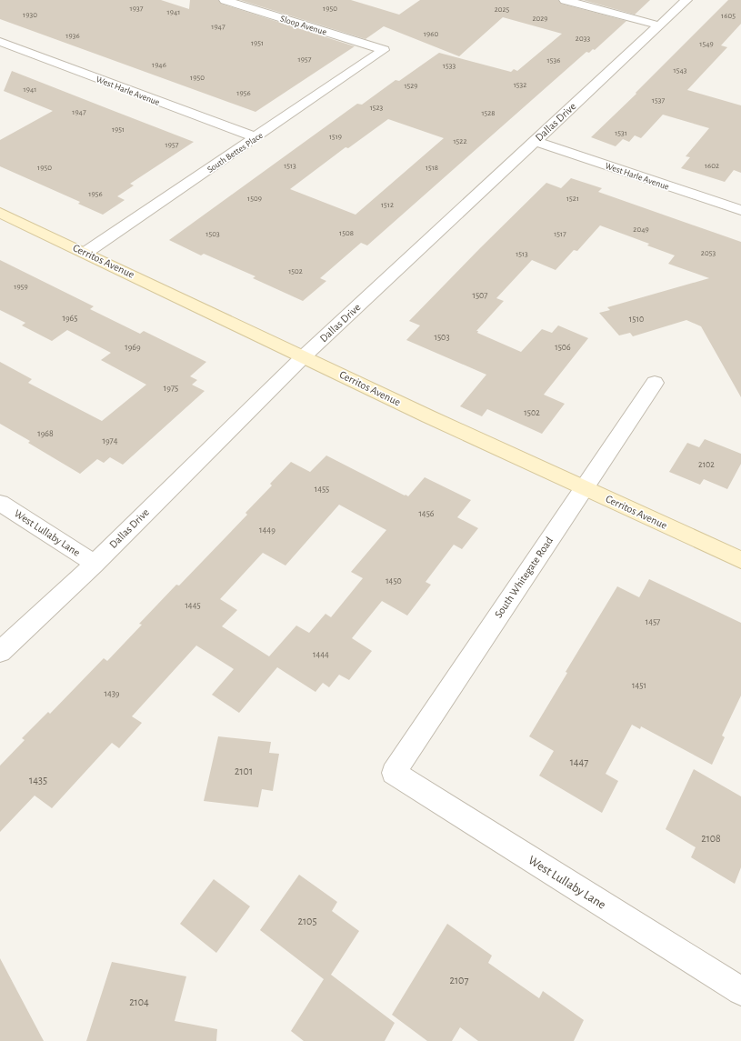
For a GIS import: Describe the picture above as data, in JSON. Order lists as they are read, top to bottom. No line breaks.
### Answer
{"streets":{"street":["Sloop Avenue","West Harle Avenue","Dallas Drive","South Bettes Place","Cerritos Avenue","West Lullaby Lane","South Whitegate Road"]},"crossings":[["Sloop Avenue","South Bettes Place"],["West Harle Avenue","Dallas Drive"],["West Harle Avenue","South Bettes Place"],["Dallas Drive","Cerritos Avenue"],["Dallas Drive","West Lullaby Lane"],["South Bettes Place","Cerritos Avenue"],["Cerritos Avenue","South Whitegate Road"],["West Lullaby Lane","South Whitegate Road"]],"house_numbers":["1937","1950","2025","1941","1930","1605","2029","1947","1960","1936","2033","1951","1549","1957","1536","1946","1533","1543","1950","1532","1529","1941","1956","1537","1523","1947","1528","1951","1531","1519","1522","1957","1513","1602","1950","1518","1956","1509","1521","1512","2049","1508","1503","1517","2053","1513","1502","1959","1507","1965","1510","1503","1969","1506","1975","1502","1968","1974","2102","1455","1456","1449","1450","1445","1457","1444","1451","1439","1447","2101","1435","2108","2105","2107","2104"]}
